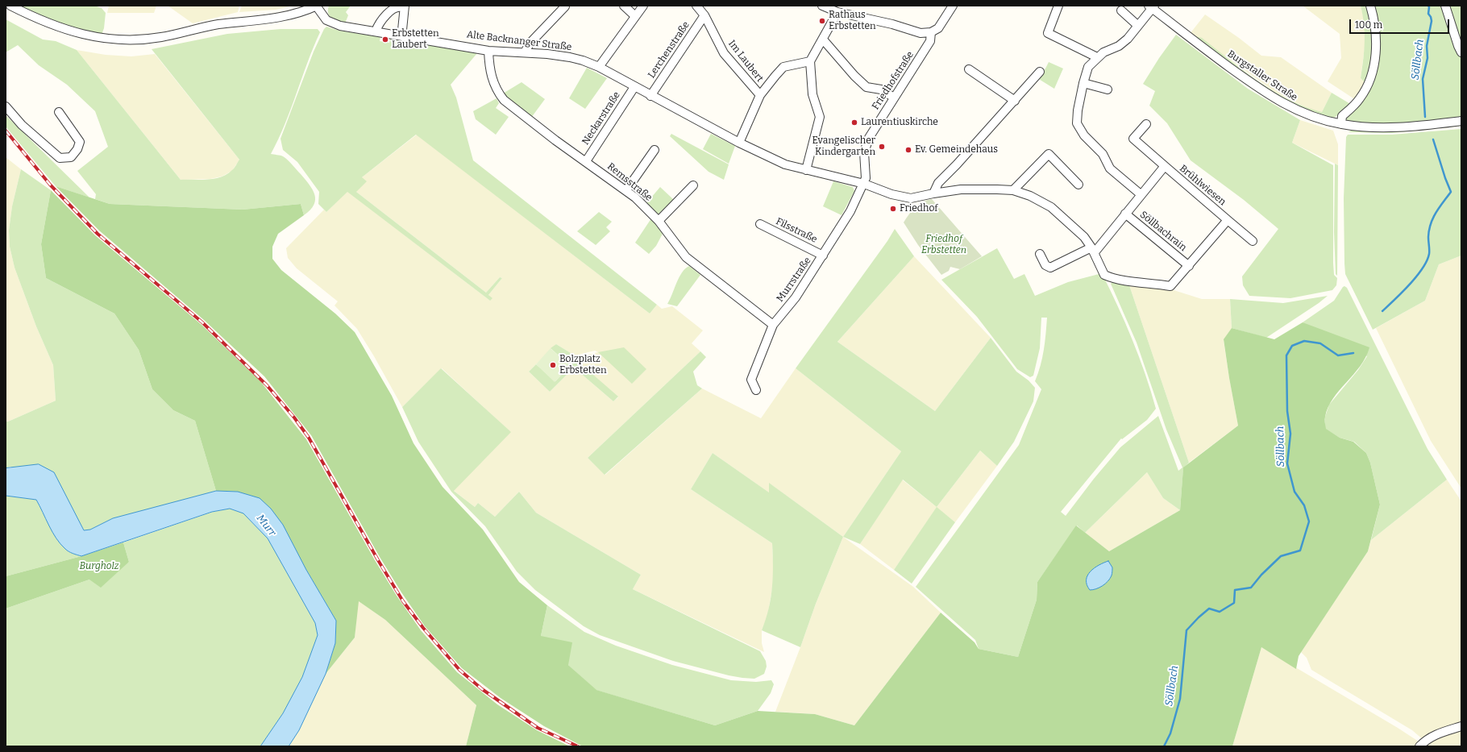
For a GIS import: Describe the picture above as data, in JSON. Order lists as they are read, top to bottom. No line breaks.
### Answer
{"streets":{"street":["Alte Backnanger Straße","Lerchenstraße","Im Laubert","Burgstaller Straße","Friedhofstraße","Neckarstraße","Remsstraße","Brühlwiesen","Filsstraße","Söllbachrain","Murrstraße"]},"crossings":[["Alte Backnanger Straße","Lerchenstraße"],["Alte Backnanger Straße","Friedhofstraße"],["Alte Backnanger Straße","Neckarstraße"],["Alte Backnanger Straße","Remsstraße"],["Alte Backnanger Straße","Murrstraße"],["Lerchenstraße","Im Laubert"],["Friedhofstraße","Murrstraße"],["Neckarstraße","Remsstraße"],["Remsstraße","Murrstraße"],["Brühlwiesen","Söllbachrain"],["Filsstraße","Murrstraße"]],"water":["Söllbach","Murr"],"parks":["Friedhof Erbstetten","Burgholz"],"places":["Rathaus Erbstetten","Erbstetten Laubert","Laurentiuskirche","Evangelischer Kindergarten","Ev. Gemeindehaus","Friedhof","Bolzplatz Erbstetten"],"scale_bar":"100 m"}
